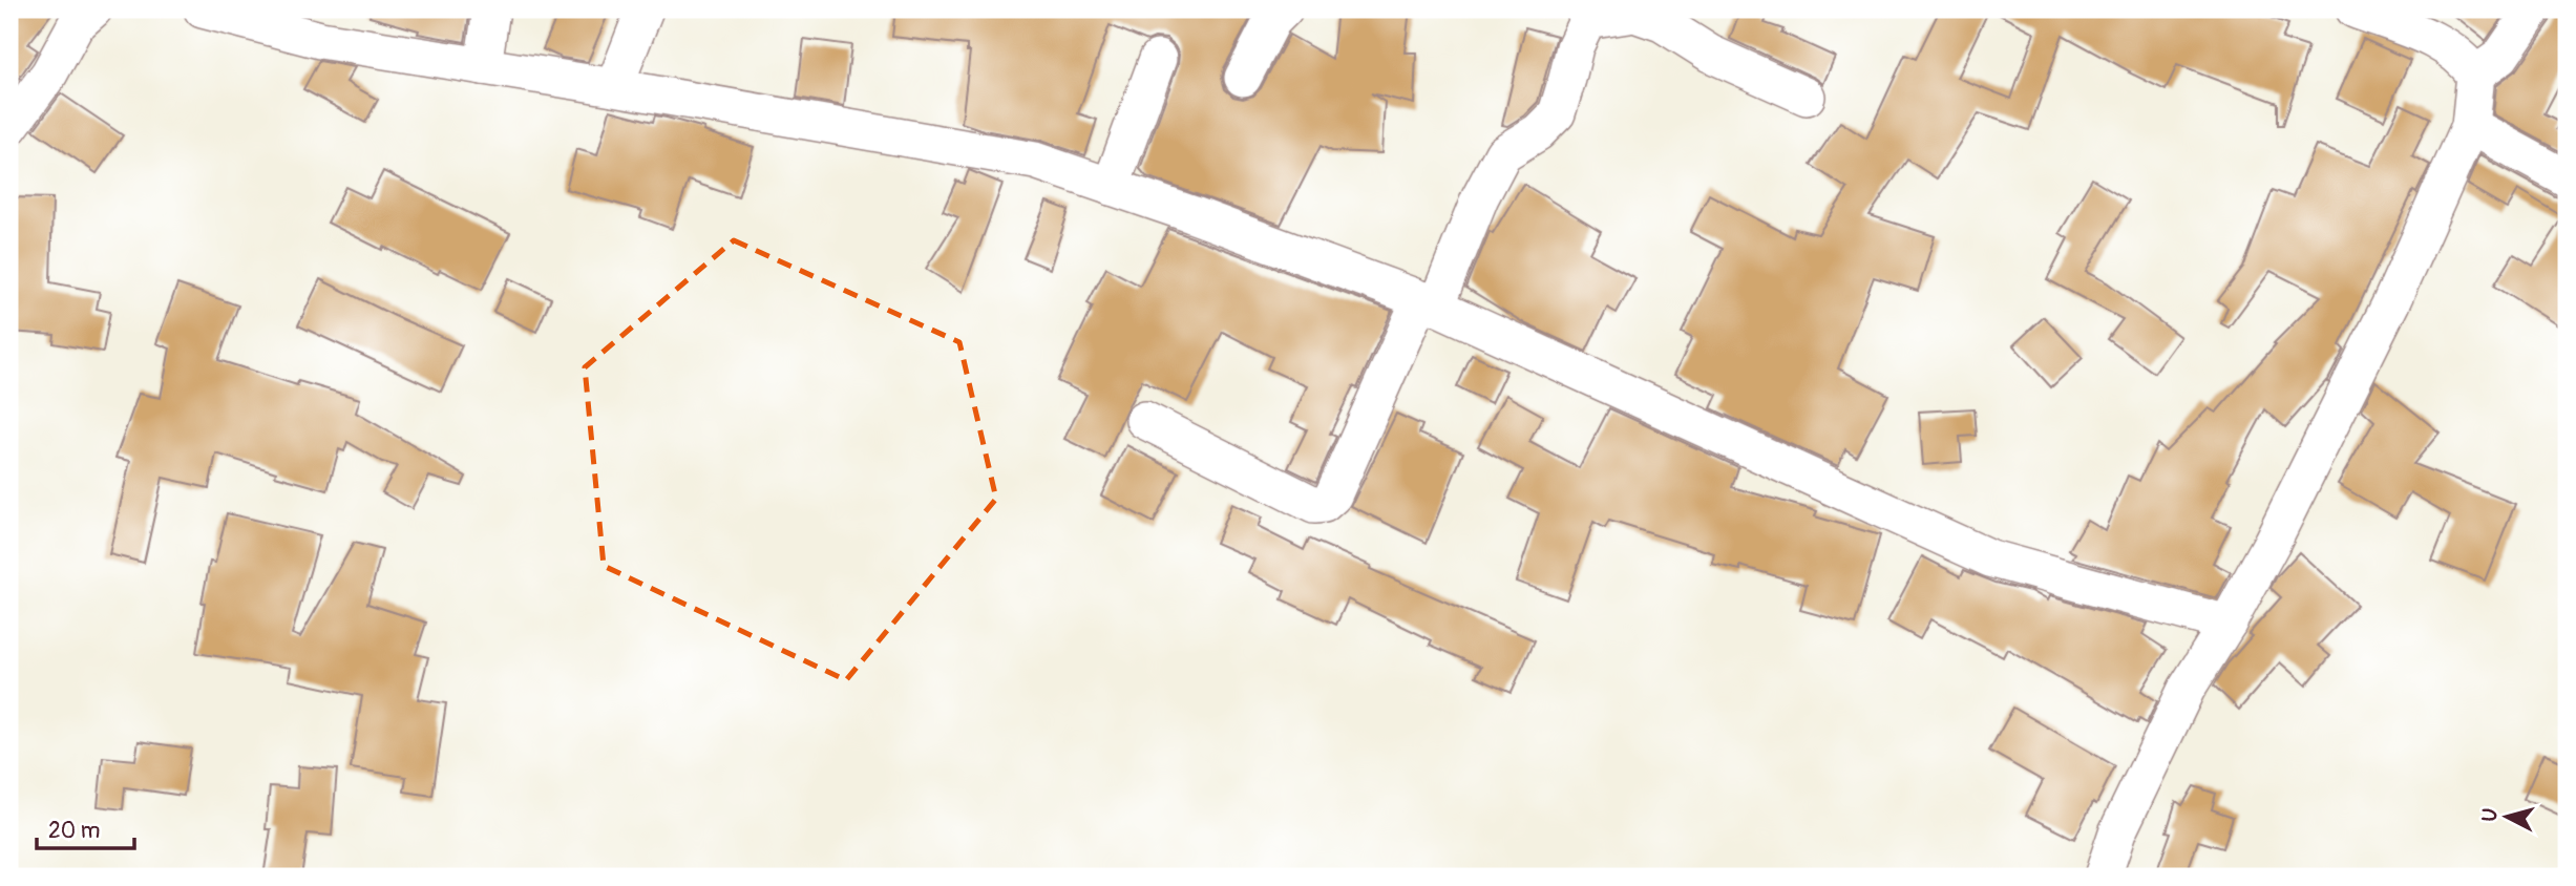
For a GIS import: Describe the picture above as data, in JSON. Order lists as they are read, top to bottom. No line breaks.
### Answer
{"scale_bar":"20 m","north":"left"}
